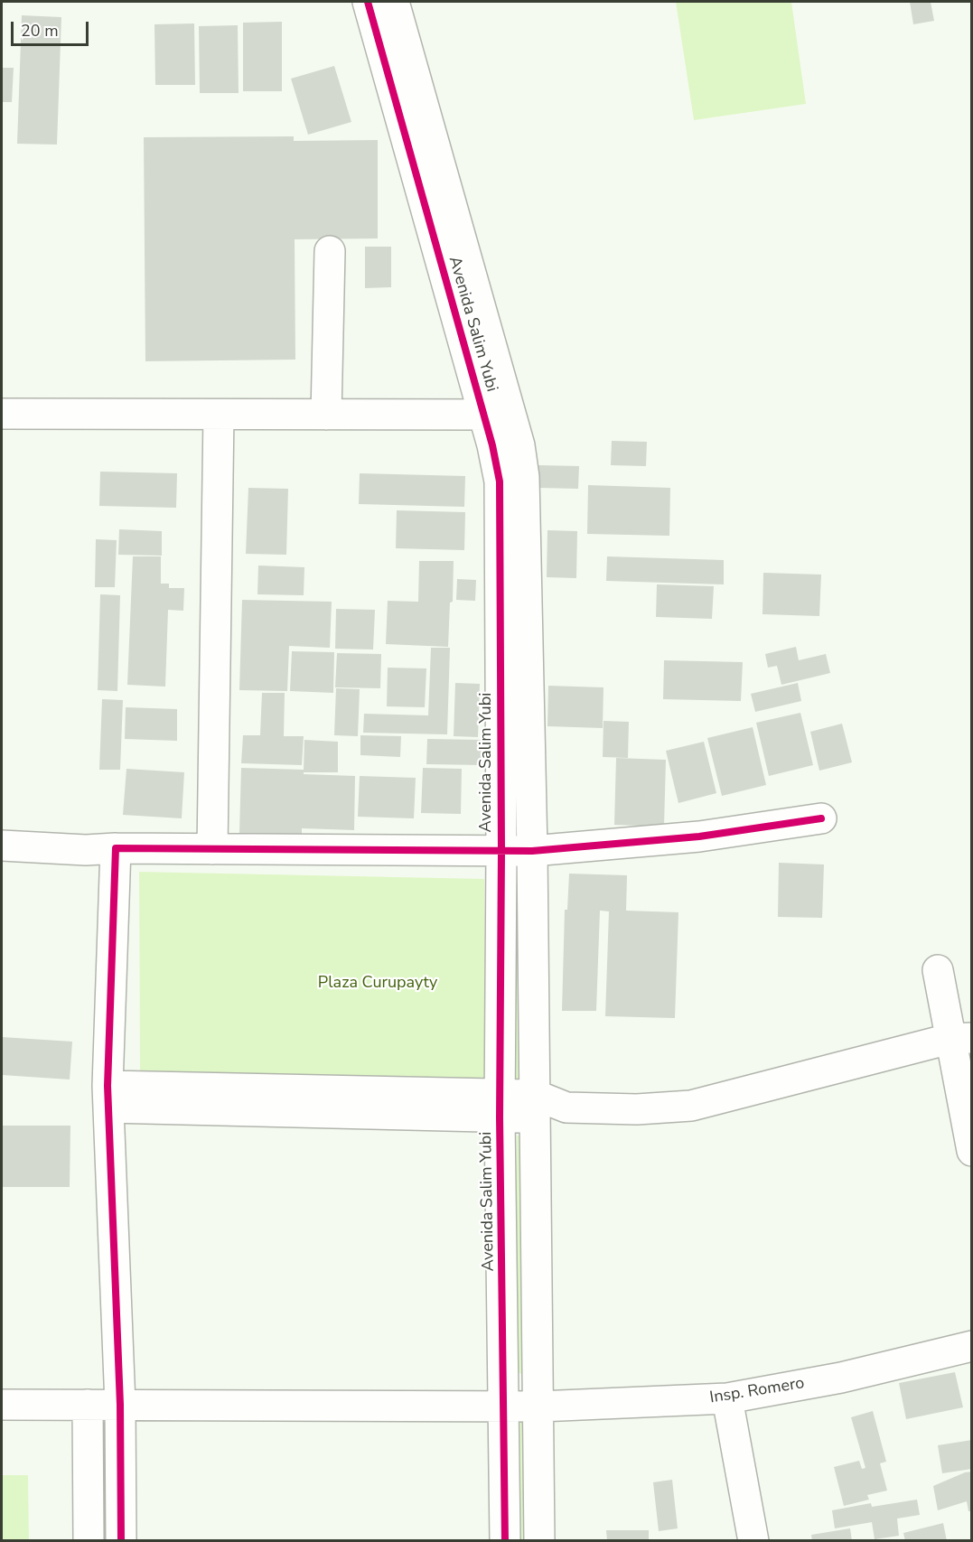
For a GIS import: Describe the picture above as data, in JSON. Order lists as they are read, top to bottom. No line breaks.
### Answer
{"streets":{"street":["Avenida Salim Yubi","Insp. Romero"]},"crossings":[["Avenida Salim Yubi","Insp. Romero"]],"parks":["Plaza Curupayty"],"scale_bar":"20 m"}
